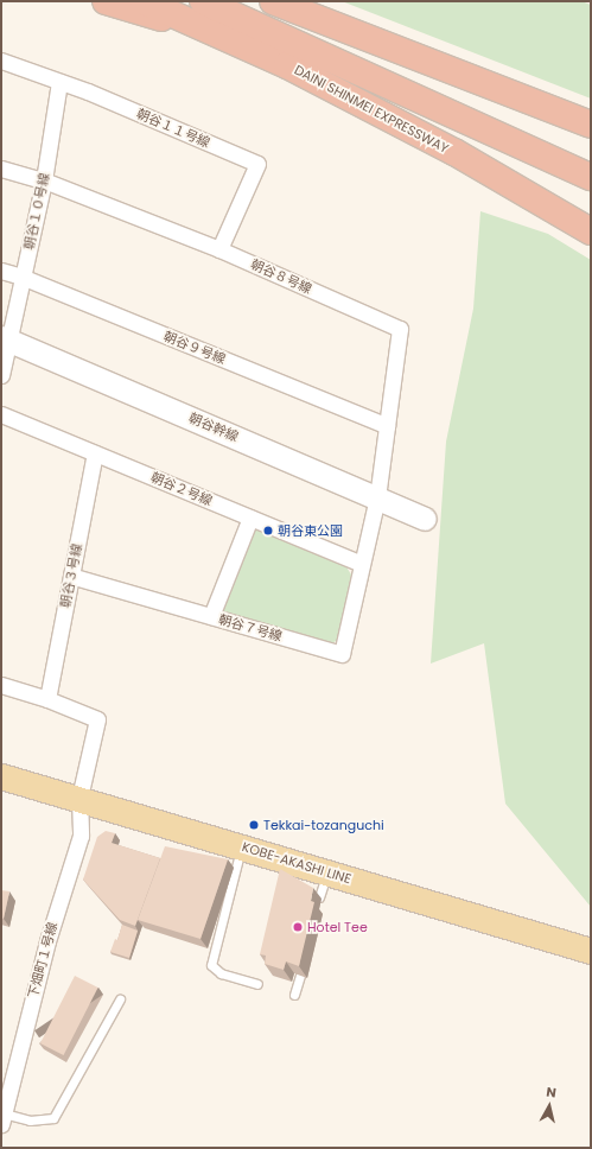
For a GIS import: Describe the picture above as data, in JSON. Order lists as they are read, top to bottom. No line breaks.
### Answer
{"streets":{"highway":["DAINI SHINMEI EXPRESSWAY"],"main road":["KOBE-AKASHI LINE"],"street":["朝谷１１号線","朝谷１０号線","朝谷８号線","朝谷９号線","朝谷幹線","朝谷２号線","朝谷３号線","朝谷７号線","下畑町１号線"]},"crossings":[["朝谷１１号線","朝谷１０号線"],["朝谷１１号線","朝谷８号線"],["朝谷１０号線","朝谷８号線"],["朝谷１０号線","朝谷９号線"],["朝谷１０号線","朝谷幹線"],["朝谷８号線","朝谷９号線"],["朝谷８号線","朝谷幹線"],["朝谷８号線","朝谷２号線"],["朝谷８号線","朝谷７号線"],["朝谷２号線","朝谷３号線"],["朝谷２号線","朝谷７号線"],["朝谷３号線","朝谷７号線"],["朝谷３号線","下畑町１号線"],["KOBE-AKASHI LINE","下畑町１号線"]],"places":["朝谷東公園","Tekkai-tozanguchi","Hotel Tee"],"north":"top"}
